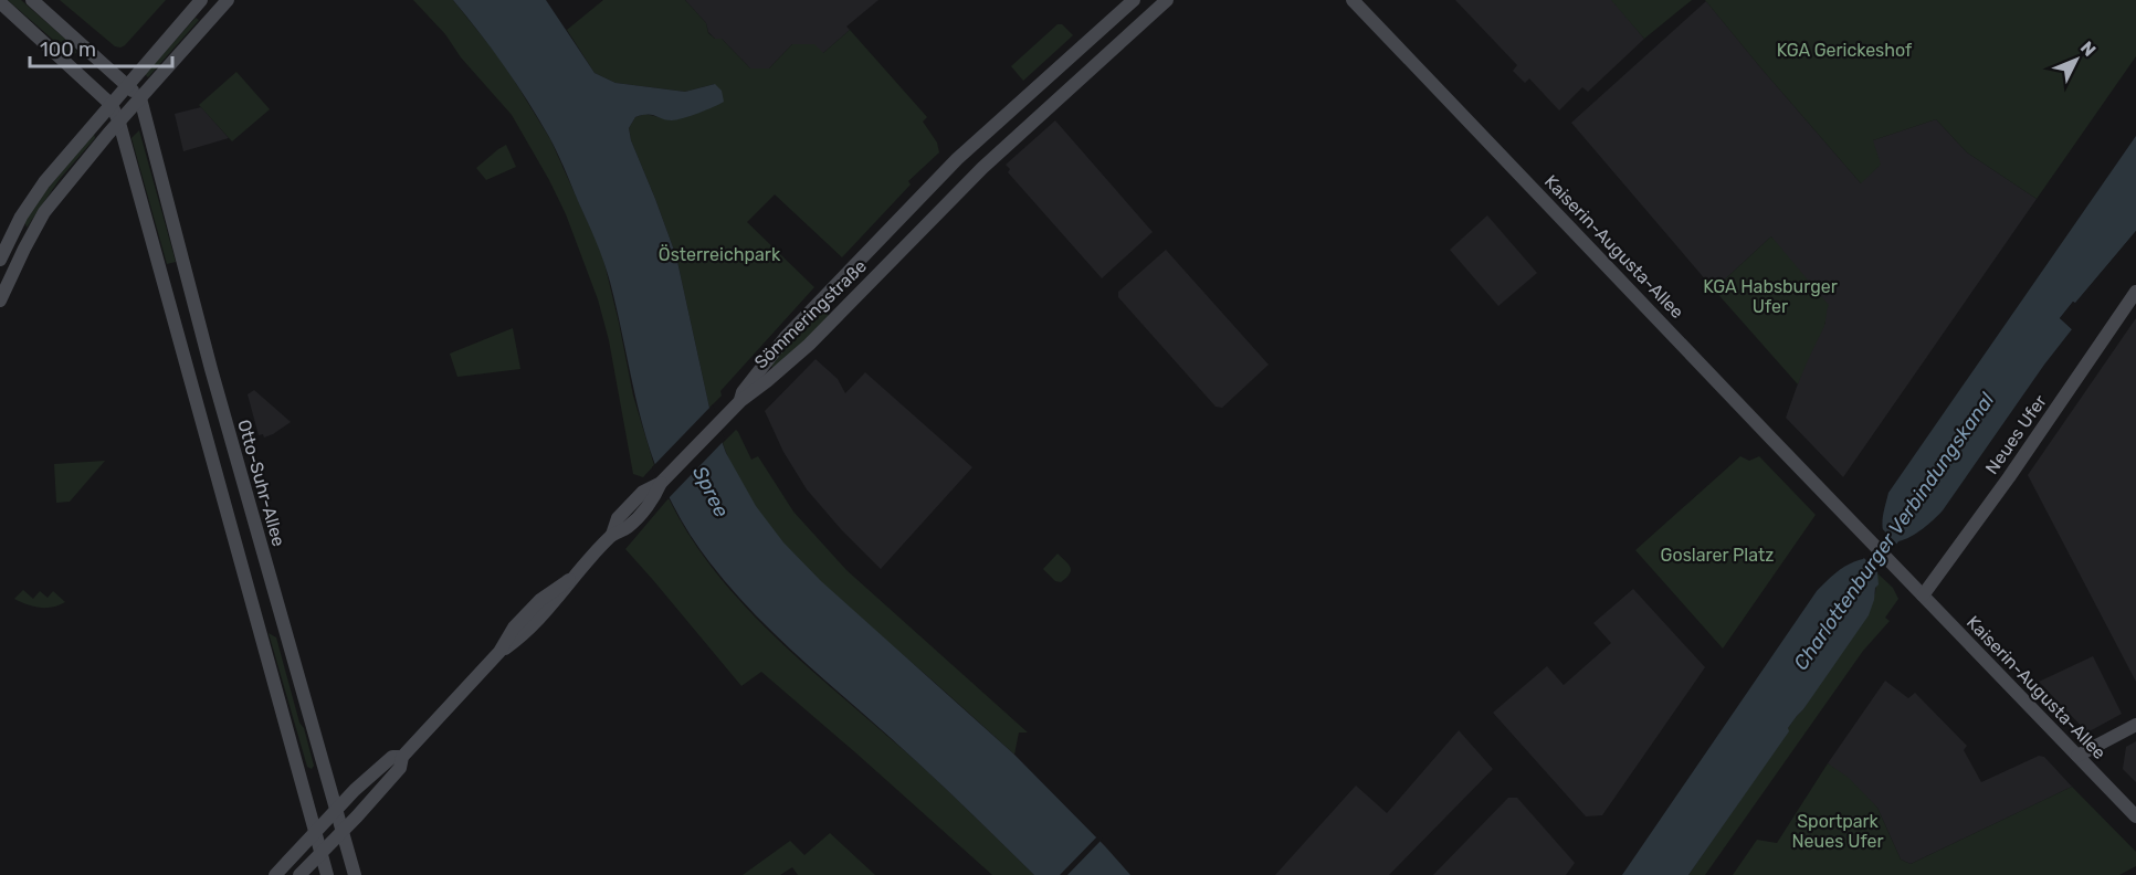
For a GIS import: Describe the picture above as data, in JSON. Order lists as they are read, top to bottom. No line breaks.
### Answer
{"streets":{"main road":["Kaiserin-Augusta-Allee","Sömmeringstraße","Neues Ufer","Otto-Suhr-Allee"]},"crossings":[["Kaiserin-Augusta-Allee","Neues Ufer"]],"water":["Spree","Charlottenburger Verbindungskanal"],"parks":["KGA Gerickeshof","Österreichpark","KGA Habsburger Ufer","Goslarer Platz","Sportpark Neues Ufer"],"scale_bar":"100 m","north":"top right"}
